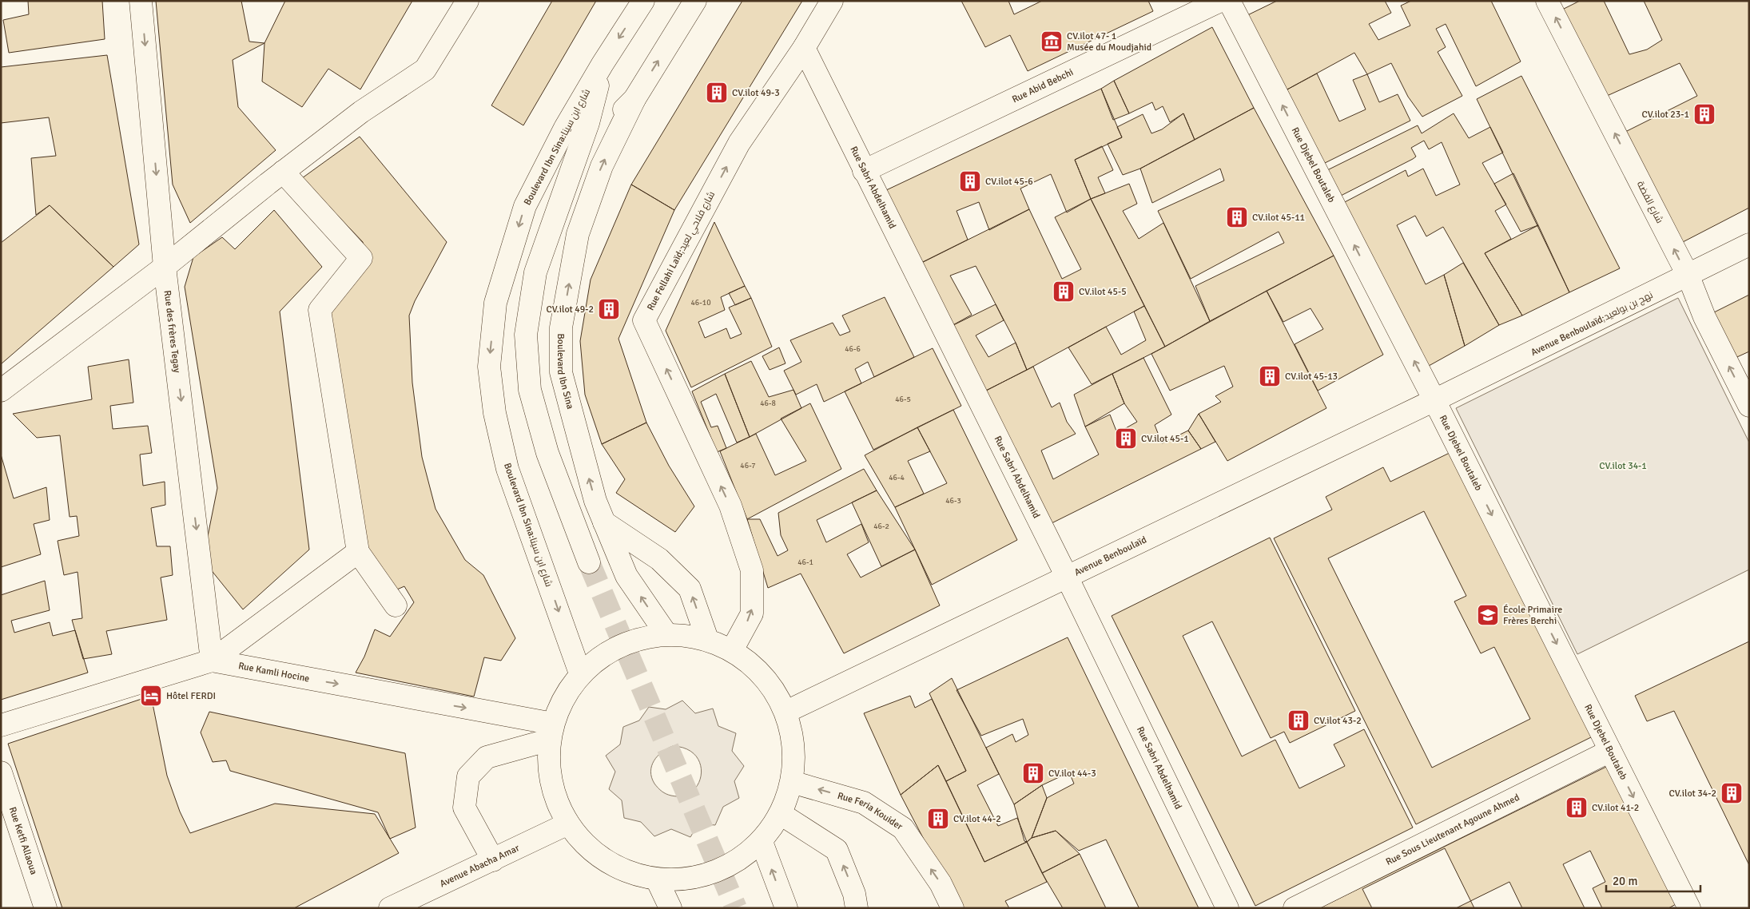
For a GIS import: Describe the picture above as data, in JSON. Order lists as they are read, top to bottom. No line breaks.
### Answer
{"streets":{"street":["Rue Abid Bebchi","Boulevard Ibn Sina:شارع ابن سينا","Rue Djebel Boutaleb","Rue Sabri Abdelhamid","شارع الفضة","Rue Fellahi Laïd;شارع فلاحي لعيد","Avenue Benboulaïd;نهج بن بولعيد","Rue des frères Tegay","Boulevard Ibn Sina","Avenue Benboulaïd","Rue Kamli Hocine","Rue Feria Kouider","Rue Sous Lieutenant Agoune Ahmed","Rue Ketfi Allaoua","Avenue Abacha Amar"]},"crossings":[["Rue Abid Bebchi","Rue Sabri Abdelhamid"],["Rue Djebel Boutaleb","Avenue Benboulaïd;نهج بن بولعيد"],["Rue Djebel Boutaleb","Avenue Benboulaïd"],["Rue Djebel Boutaleb","Rue Sous Lieutenant Agoune Ahmed"],["Rue Sabri Abdelhamid","Rue Fellahi Laïd;شارع فلاحي لعيد"],["Rue Sabri Abdelhamid","Avenue Benboulaïd"],["شارع الفضة","Avenue Benboulaïd;نهج بن بولعيد"],["Avenue Benboulaïd;نهج بن بولعيد","Avenue Benboulaïd"],["Rue des frères Tegay","Rue Kamli Hocine"]],"one_way":["شارع الفضة","Rue Kamli Hocine"],"parks":["CV.ilot 34-1"],"places":{"museum":["CV.ilot 47- 1 Musée du Moudjahid"],"building":["CV.ilot 49-3","CV.ilot 23-1","CV.ilot 45-6","CV.ilot 45-11","CV.ilot 45-5","CV.ilot 49-2","CV.ilot 45-13","CV.ilot 45-1","CV.ilot 43-2","CV.ilot 44-3","CV.ilot 34-2","CV.ilot 41-2","CV.ilot 44-2"],"school or university":["École Primaire Frères Berchi"],"hotel":["Hôtel FERDI"]},"house_numbers":["46-10","46-6","46-5","46-8","46-7","46-4","46-3","46-2","46-1"],"scale_bar":"20 m"}
